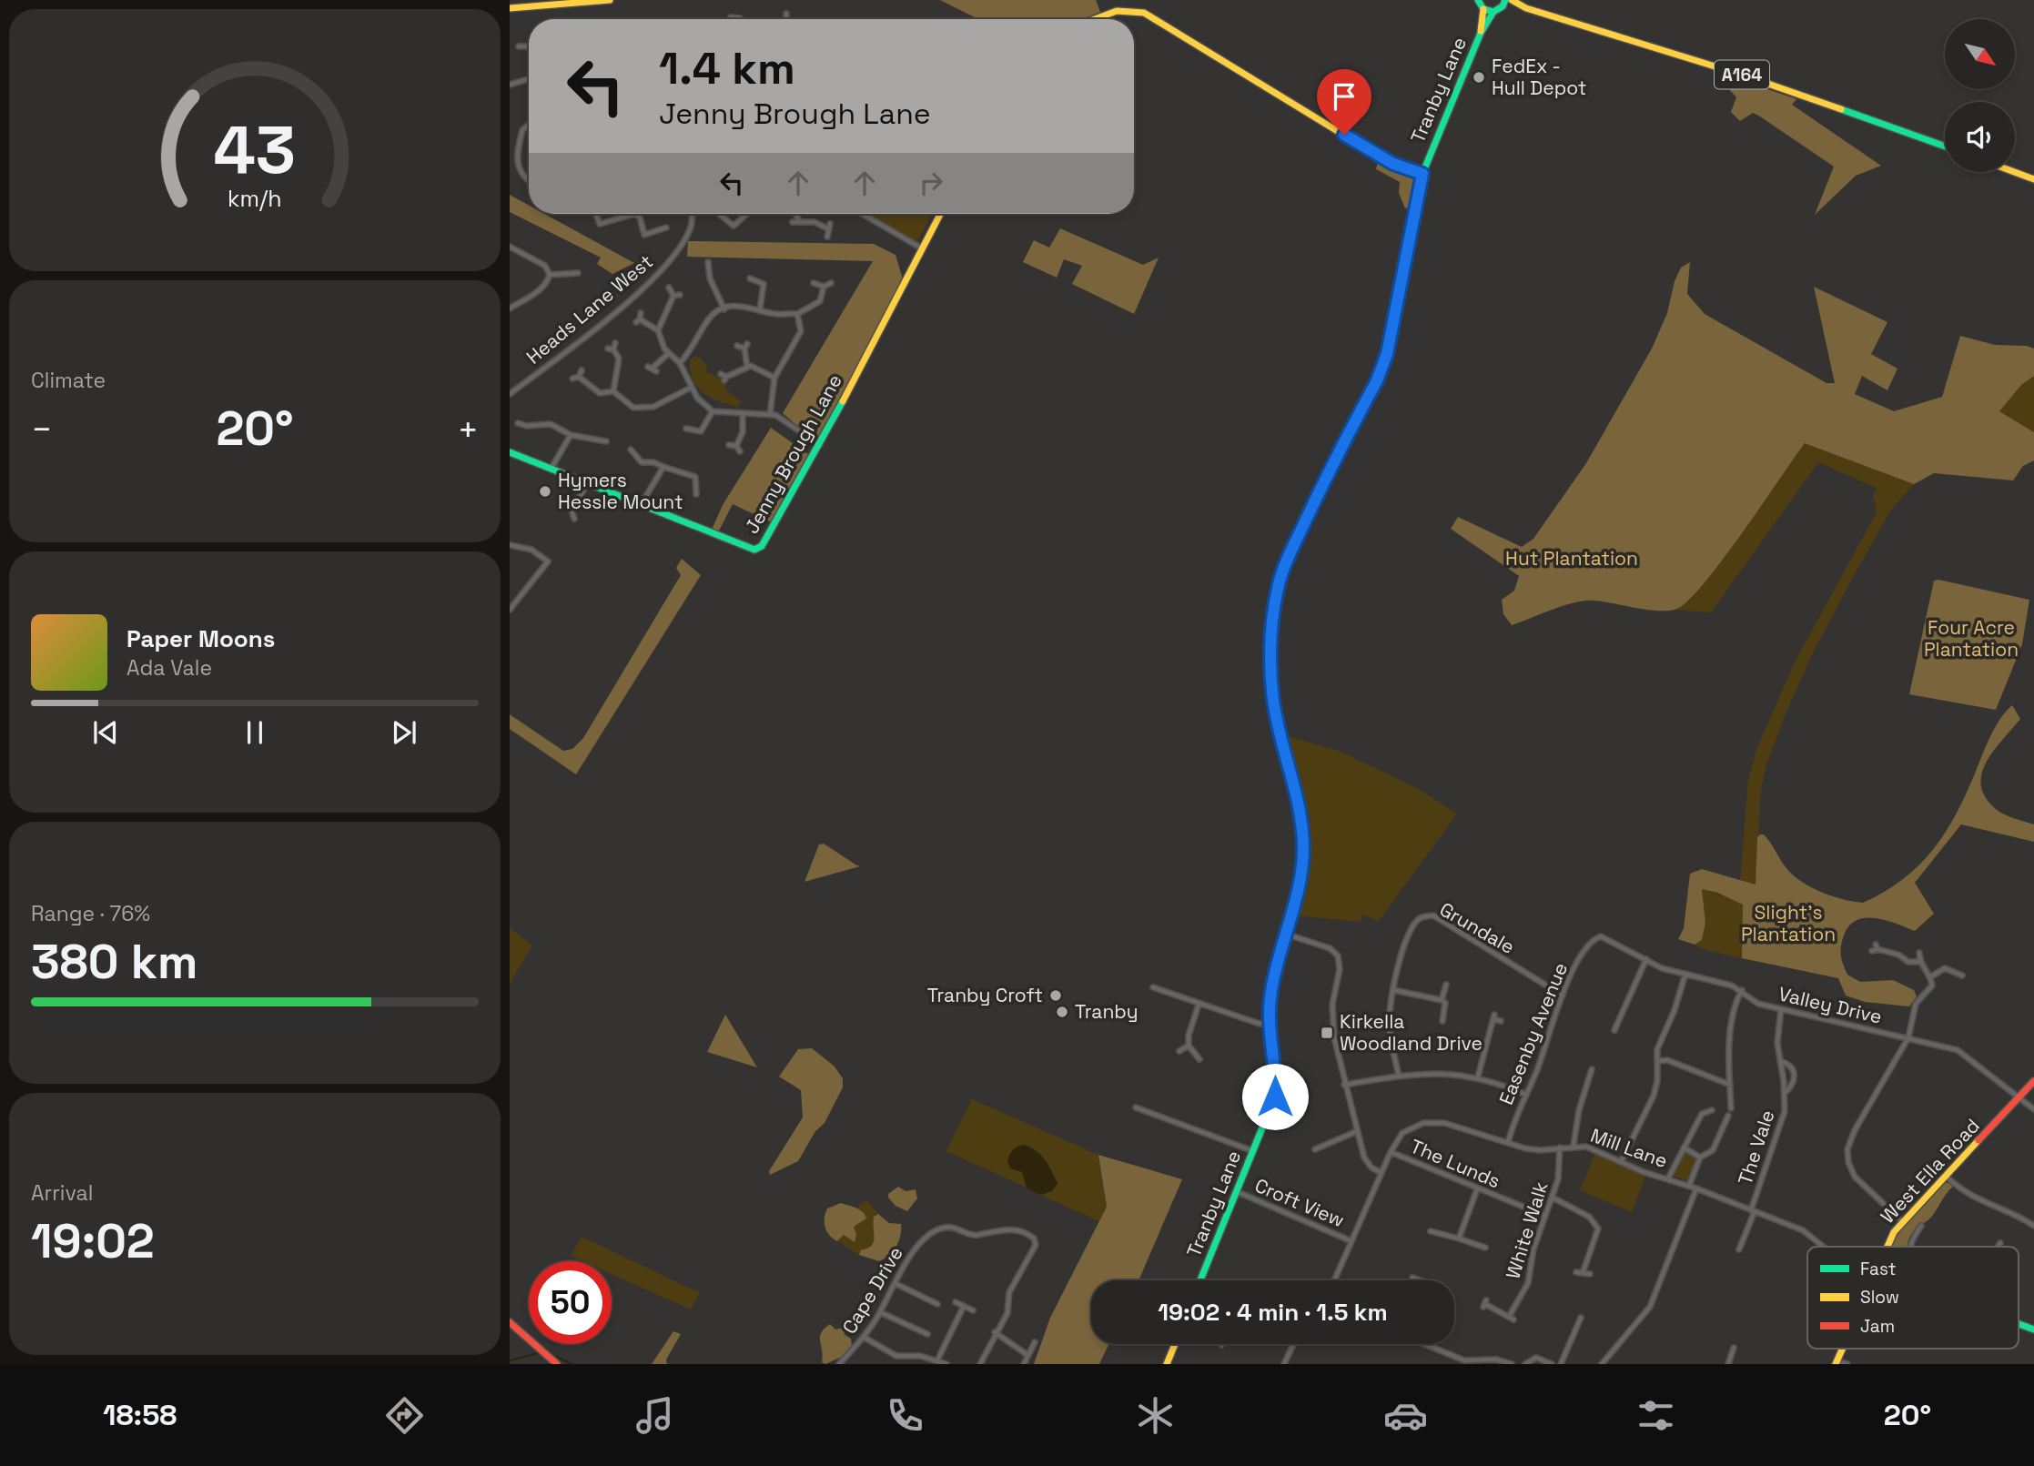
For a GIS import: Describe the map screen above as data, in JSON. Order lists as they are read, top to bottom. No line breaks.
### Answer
{"streets":{"main road":["A164","Tranby Lane","Jenny Brough Lane","West Ella Road"],"street":["Heads Lane West","Grundale","Valley Drive","Easenby Avenue","The Vale","Mill Lane","The Lunds","Croft View","White Walk","Cape Drive"]},"crossings":[["A164","Tranby Lane"],["Tranby Lane","Croft View"],["Grundale","Easenby Avenue"],["Valley Drive","Easenby Avenue"],["Valley Drive","The Vale"],["Valley Drive","West Ella Road"],["Easenby Avenue","Mill Lane"],["The Vale","Mill Lane"],["Mill Lane","The Lunds"],["Mill Lane","Croft View"],["Mill Lane","White Walk"],["The Lunds","White Walk"]],"parks":["Hut Plantation","Four Acre Plantation","Slight's Plantation"],"places":{"other":["FedEx - Hull Depot","Hymers Hessle Mount","Tranby Croft","Tranby"],"transit":["Kirkella Woodland Drive"]},"legend":["Fast","Slow","Jam"],"north":"bottom right","page":{"turn":["1.4 km","Jenny Brough Lane"],"tile":["Climate",["Range · 76%","380 km"],["Arrival","19:02"]],"heat":["−","20°","+"],"song":["Paper Moons","Ada Vale"],"limit":"50","trip":"19:02 · 4 min · 1.5 km","tabs":["18:58","20°"],"gauge":["43","km/h"]}}
